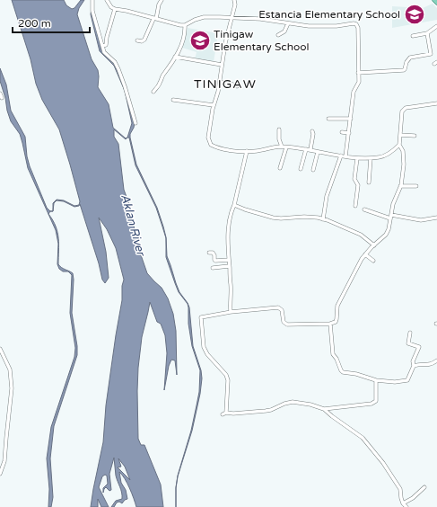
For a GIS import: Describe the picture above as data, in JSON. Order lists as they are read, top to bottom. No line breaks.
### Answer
{"districts":["TINIGAW"],"water":["Aklan River"],"places":{"school or university":["Estancia Elementary School","Tinigaw Elementary School"]},"scale_bar":"200 m"}
